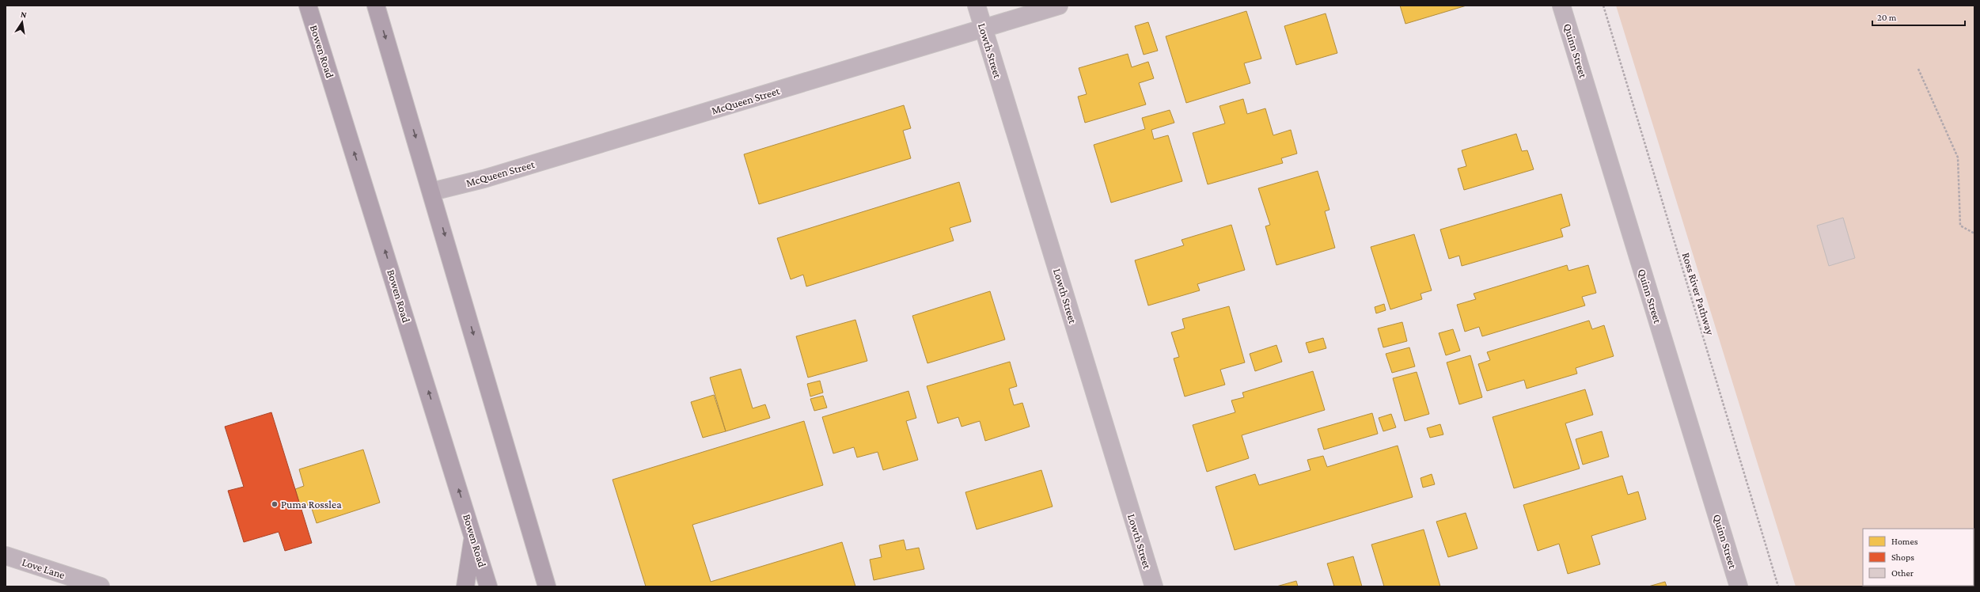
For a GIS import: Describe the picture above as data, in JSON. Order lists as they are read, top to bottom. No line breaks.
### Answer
{"streets":{"main road":["Bowen Road"],"street":["Lowth Street","Quinn Street","McQueen Street","Love Lane"],"path":["Ross River Pathway"]},"crossings":[["Lowth Street","McQueen Street"]],"places":["Puma Rosslea"],"legend":["Homes","Shops","Other"],"scale_bar":"20 m","north":"top"}
